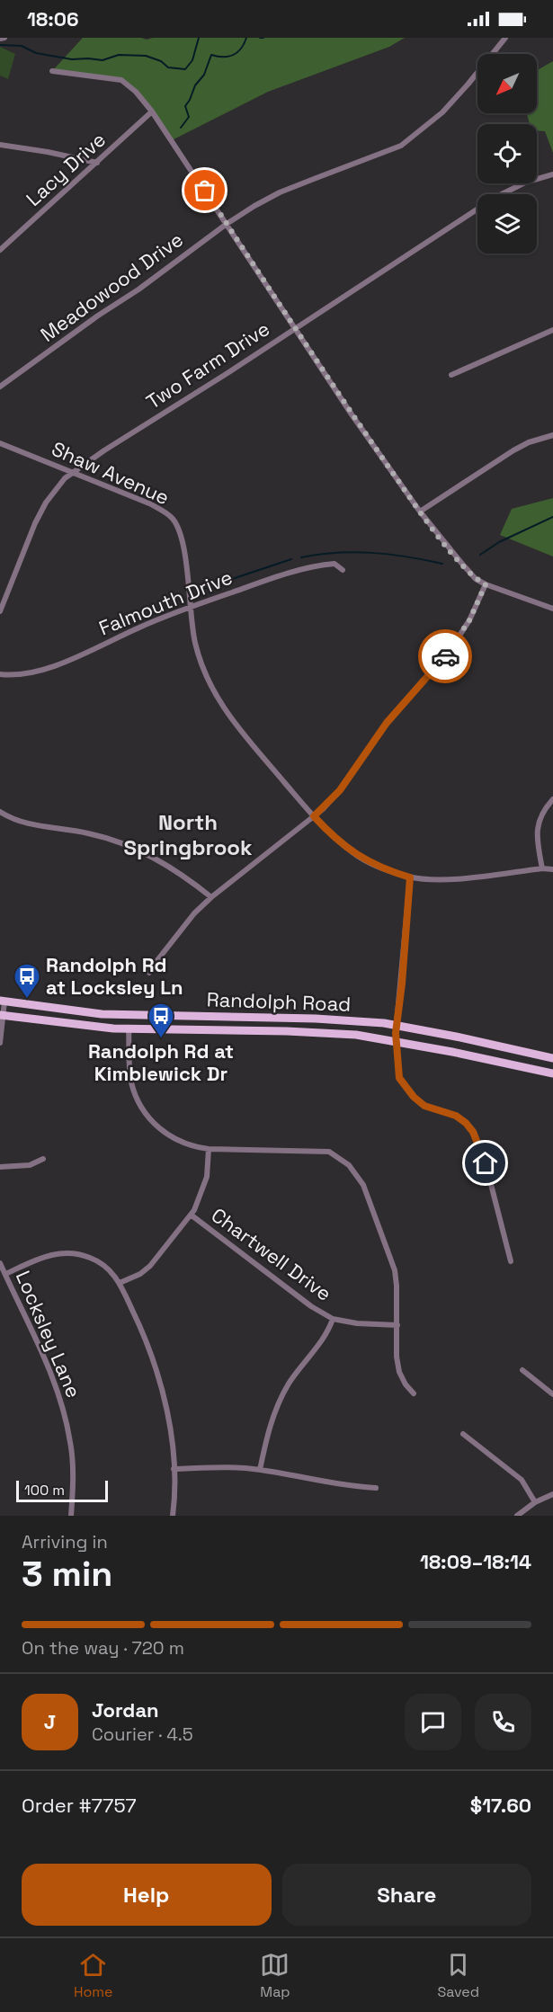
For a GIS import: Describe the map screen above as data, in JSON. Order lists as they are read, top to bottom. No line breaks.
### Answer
{"streets":{"main road":["Randolph Road"],"street":["Lacy Drive","Meadowood Drive","Two Farm Drive","Shaw Avenue","Falmouth Drive","Chartwell Drive","Locksley Lane"]},"crossings":[["Two Farm Drive","Shaw Avenue"],["Shaw Avenue","Falmouth Drive"]],"districts":["North Springbrook"],"places":{"bus stop":["Randolph Rd at Locksley Ln","Randolph Rd at Kimblewick Dr"]},"scale_bar":"100 m","north":"bottom left","page":{"status":"18:06","scale":"100 m","heading":["3 min","Arriving in","18:09–18:14"],"panel":["Jordan","Courier · 4.5","Order #7757","$17.60"],"bar":"On the way · 720 m","round":"J","buttons":["Help","Share"],"tabs":["Home","Map","Saved"]}}
